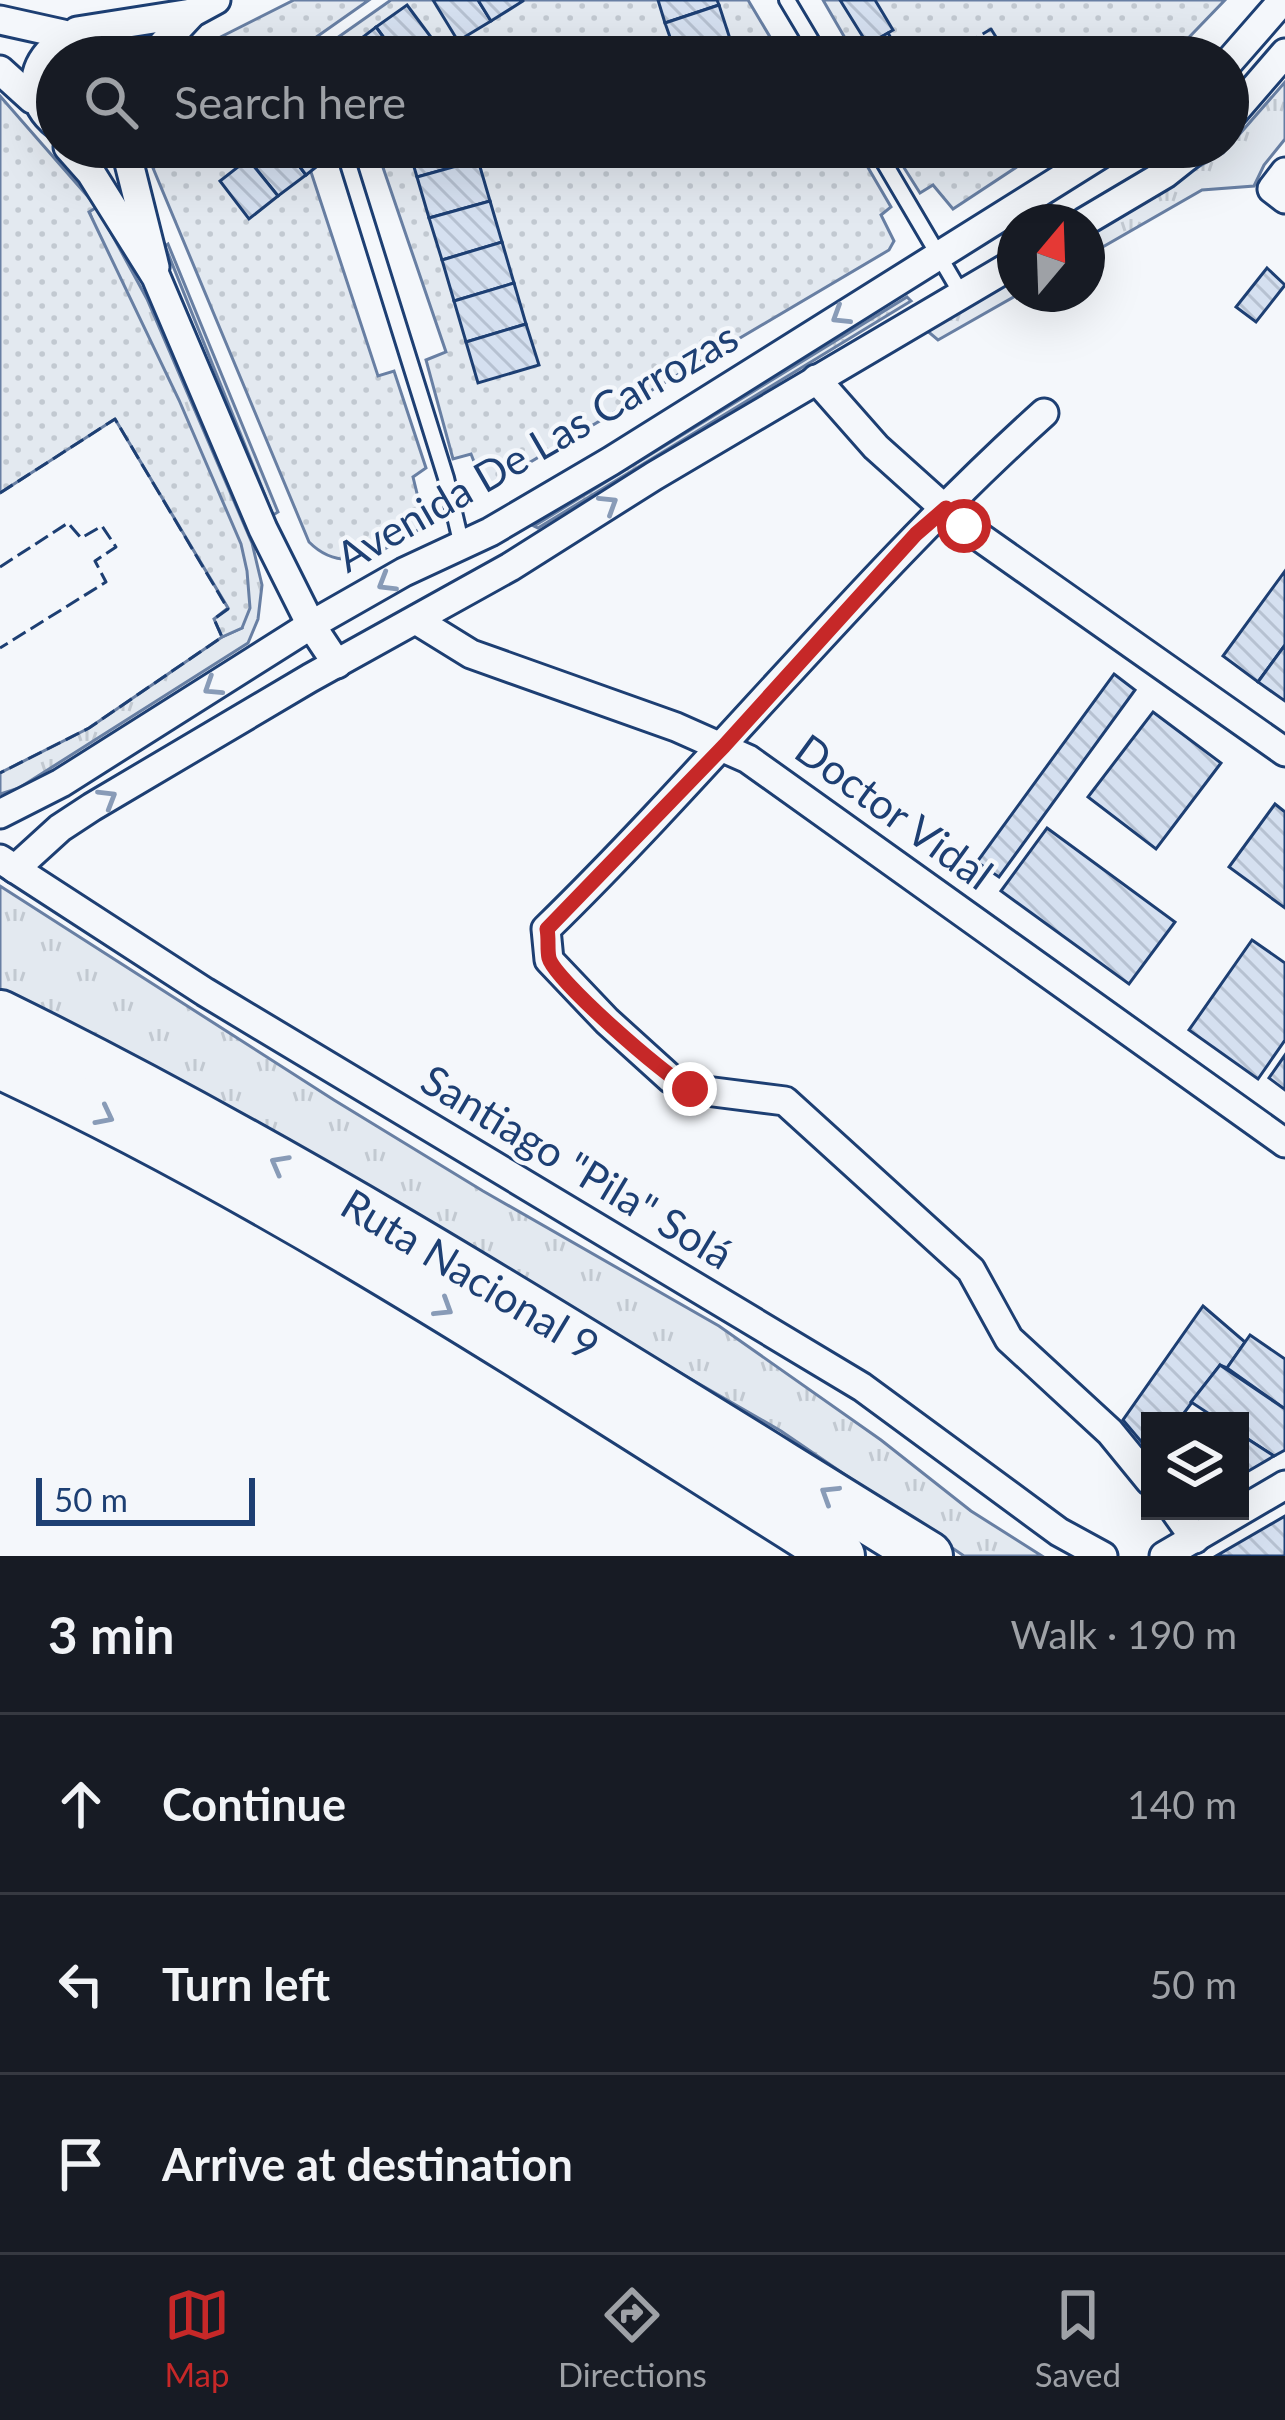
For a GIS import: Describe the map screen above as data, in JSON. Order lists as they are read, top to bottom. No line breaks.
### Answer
{"streets":{"highway":["Ruta Nacional 9"],"street":["Avenida De Las Carrozas","Doctor Vidal","Santiago \"Pila\" Solá"]},"crossings":[["Avenida De Las Carrozas","Doctor Vidal"],["Avenida De Las Carrozas","Santiago \"Pila\" Solá"]],"scale_bar":"50 m","north":"top","page":{"search":"Search here","scale":"50 m","heading":["3 min","Walk · 190 m"],"list":[["Continue","140 m"],["Turn left","50 m"],"Arrive at destination"],"nav":["Map","Directions","Saved"]}}
